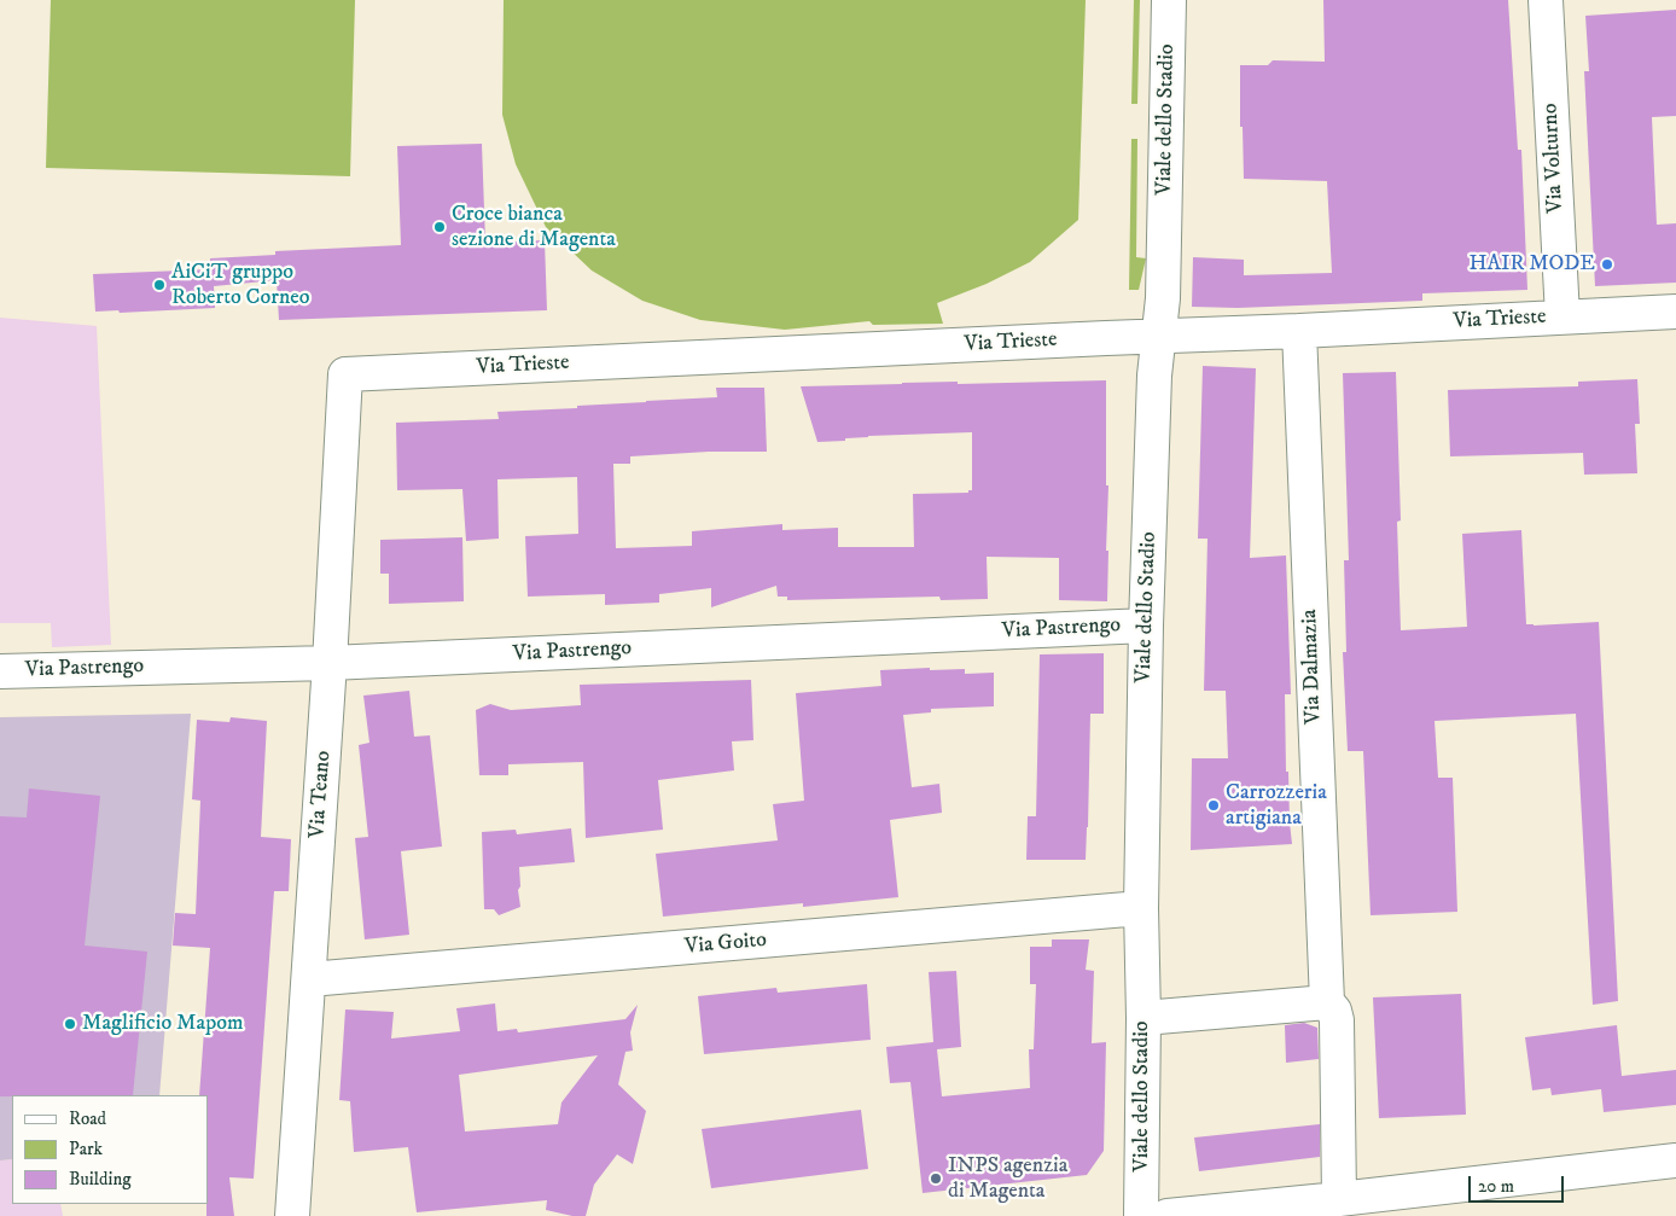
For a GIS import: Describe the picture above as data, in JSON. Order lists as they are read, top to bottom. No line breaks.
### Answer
{"streets":{"street":["Viale dello Stadio","Via Volturno","Via Trieste","Via Pastrengo","Via Dalmazia","Via Teano","Via Goito"]},"crossings":[["Viale dello Stadio","Via Trieste"],["Viale dello Stadio","Via Pastrengo"],["Viale dello Stadio","Via Goito"],["Via Volturno","Via Trieste"],["Via Trieste","Via Dalmazia"],["Via Trieste","Via Teano"],["Via Pastrengo","Via Teano"],["Via Teano","Via Goito"]],"places":["Croce bianca sezione di Magenta","HAIR MODE","AiCiT gruppo Roberto Corneo","Carrozzeria artigiana","Maglificio Mapom","INPS agenzia di Magenta"],"legend":["Road","Park","Building"],"scale_bar":"20 m"}
